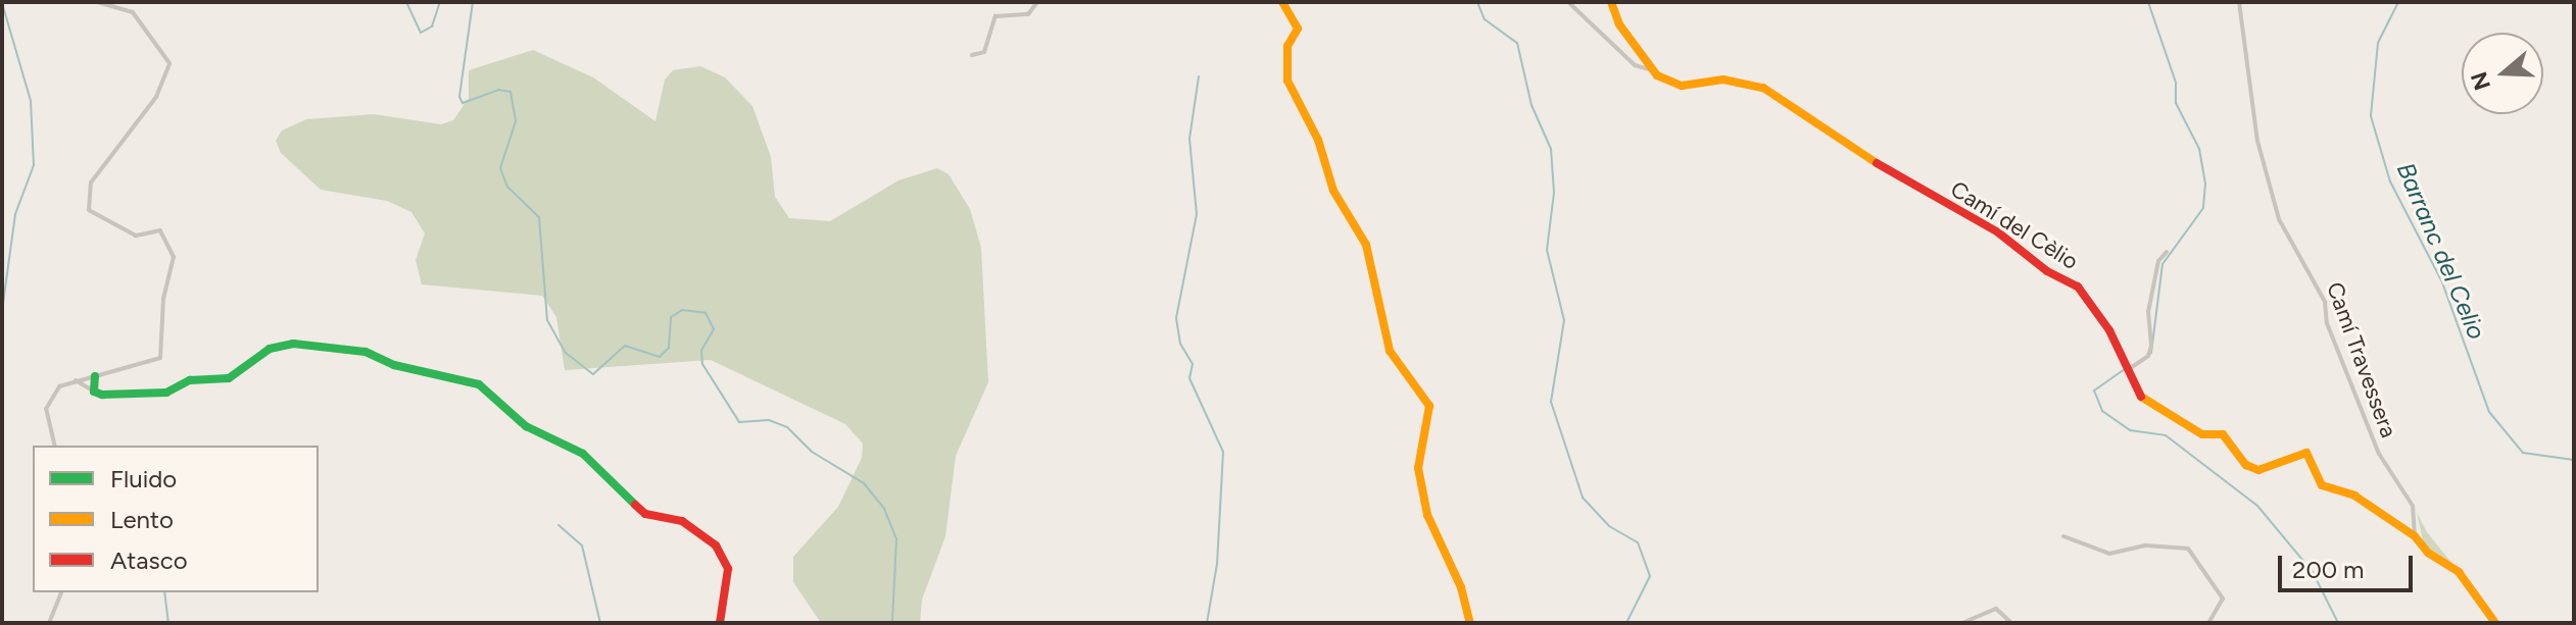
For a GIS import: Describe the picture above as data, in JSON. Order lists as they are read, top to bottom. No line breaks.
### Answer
{"streets":{"street":["Camí del Cèlio","Camí Travessera"]},"crossings":[["Camí del Cèlio","Camí Travessera"]],"water":["Barranc del Celio"],"legend":["Fluido","Lento","Atasco"],"scale_bar":"200 m","north":"left"}
